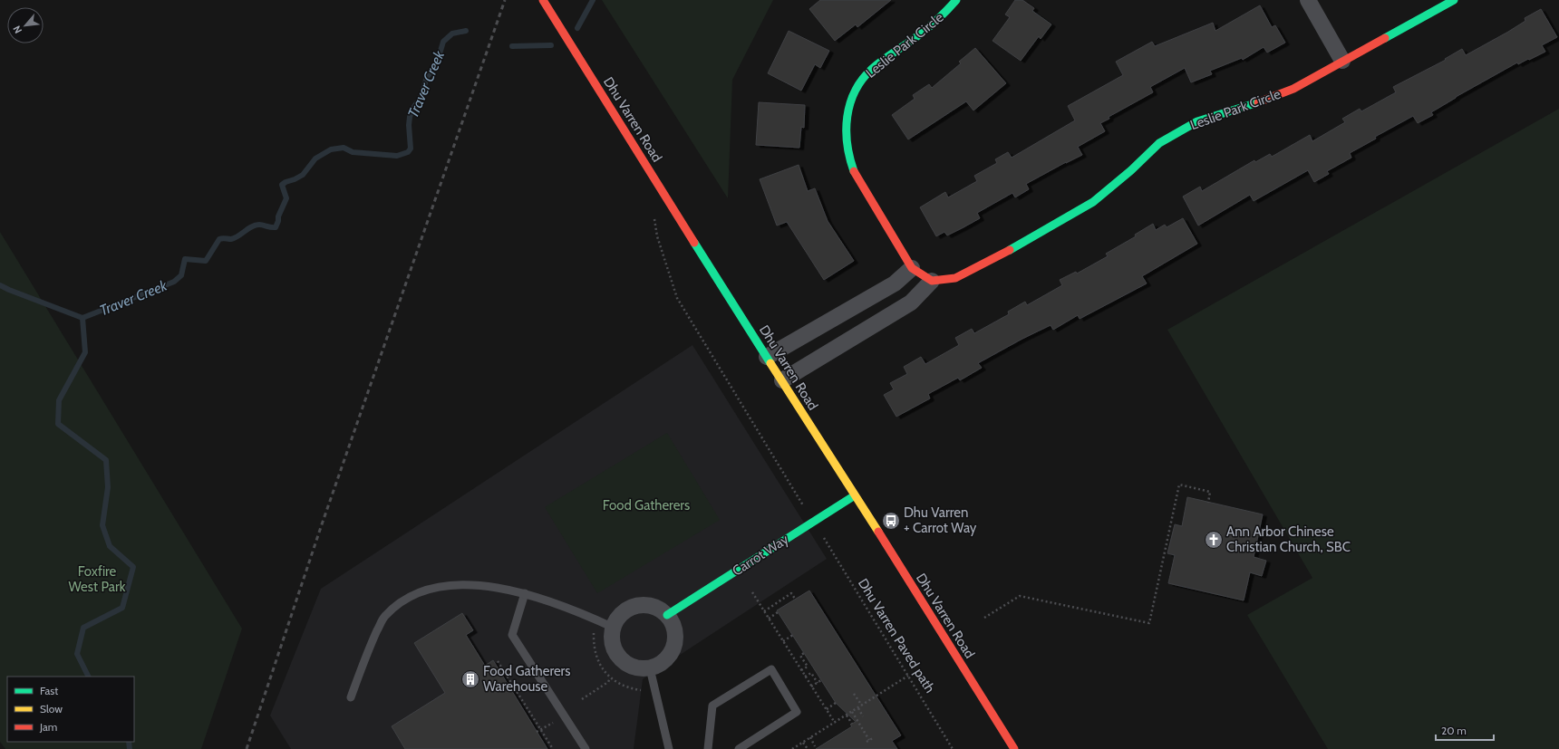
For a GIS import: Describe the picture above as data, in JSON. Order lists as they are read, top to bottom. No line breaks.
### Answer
{"streets":{"street":["Leslie Park Circle","Dhu Varren Road","Carrot Way"],"path":["Dhu Varren Paved path"]},"crossings":[["Dhu Varren Road","Carrot Way"]],"water":["Traver Creek"],"parks":["Food Gatherers","Foxfire West Park"],"places":{"bus stop":["Dhu Varren + Carrot Way"],"church":["Ann Arbor Chinese Christian Church, SBC"],"building":["Food Gatherers Warehouse"]},"legend":["Fast","Slow","Jam"],"scale_bar":"20 m","north":"bottom left"}
